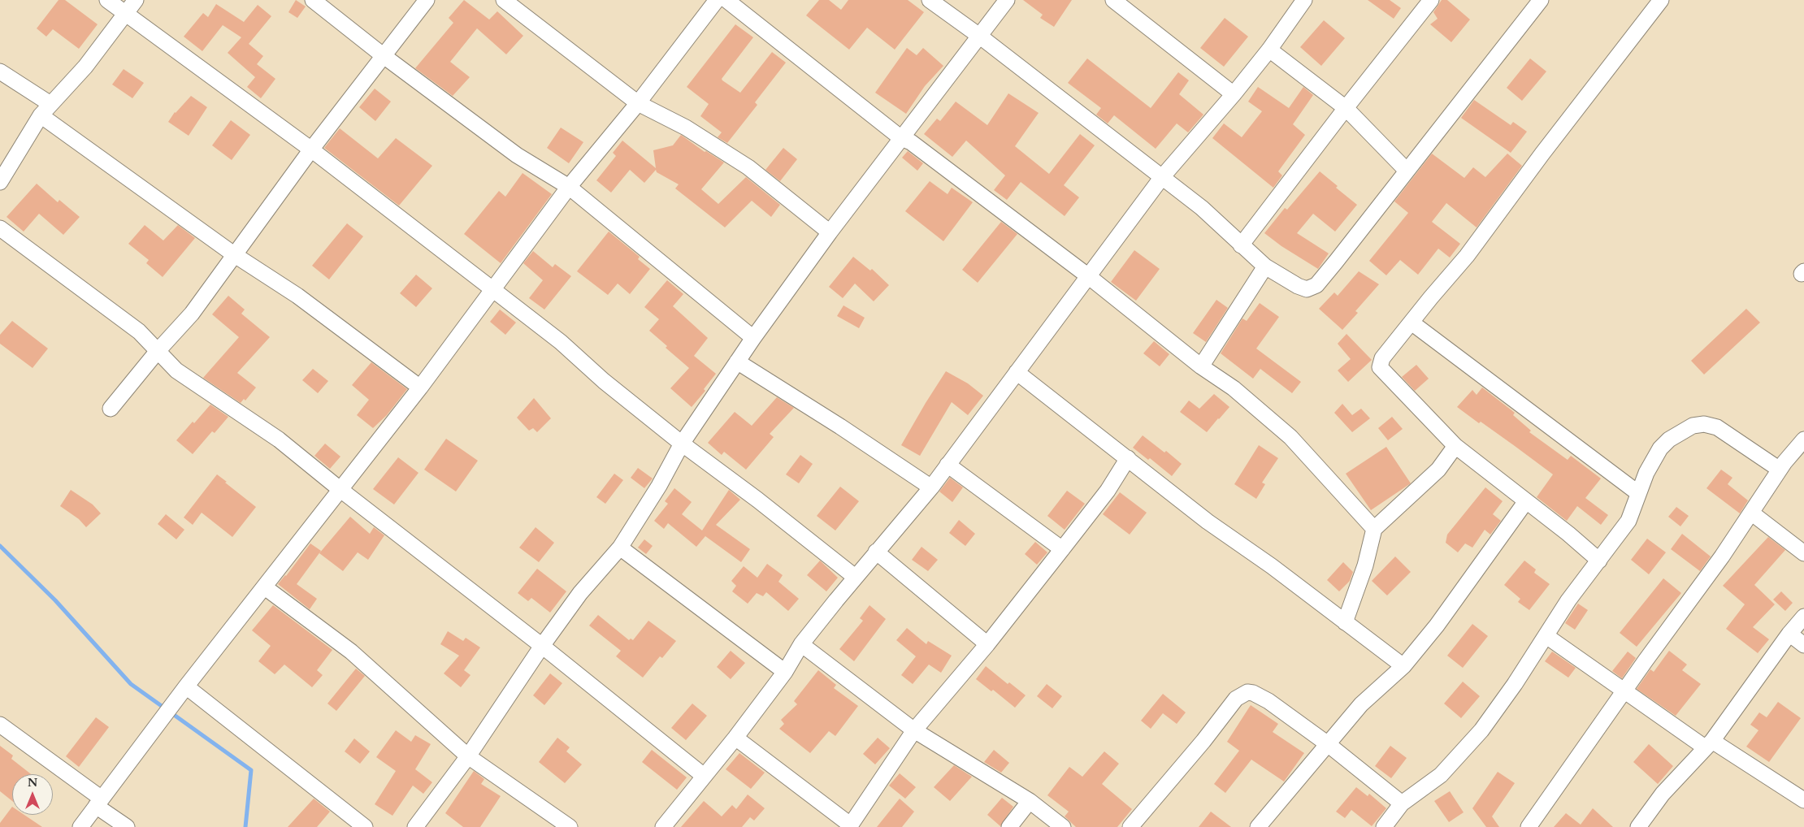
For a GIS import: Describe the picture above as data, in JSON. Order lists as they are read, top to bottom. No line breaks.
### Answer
{"north":"top"}
